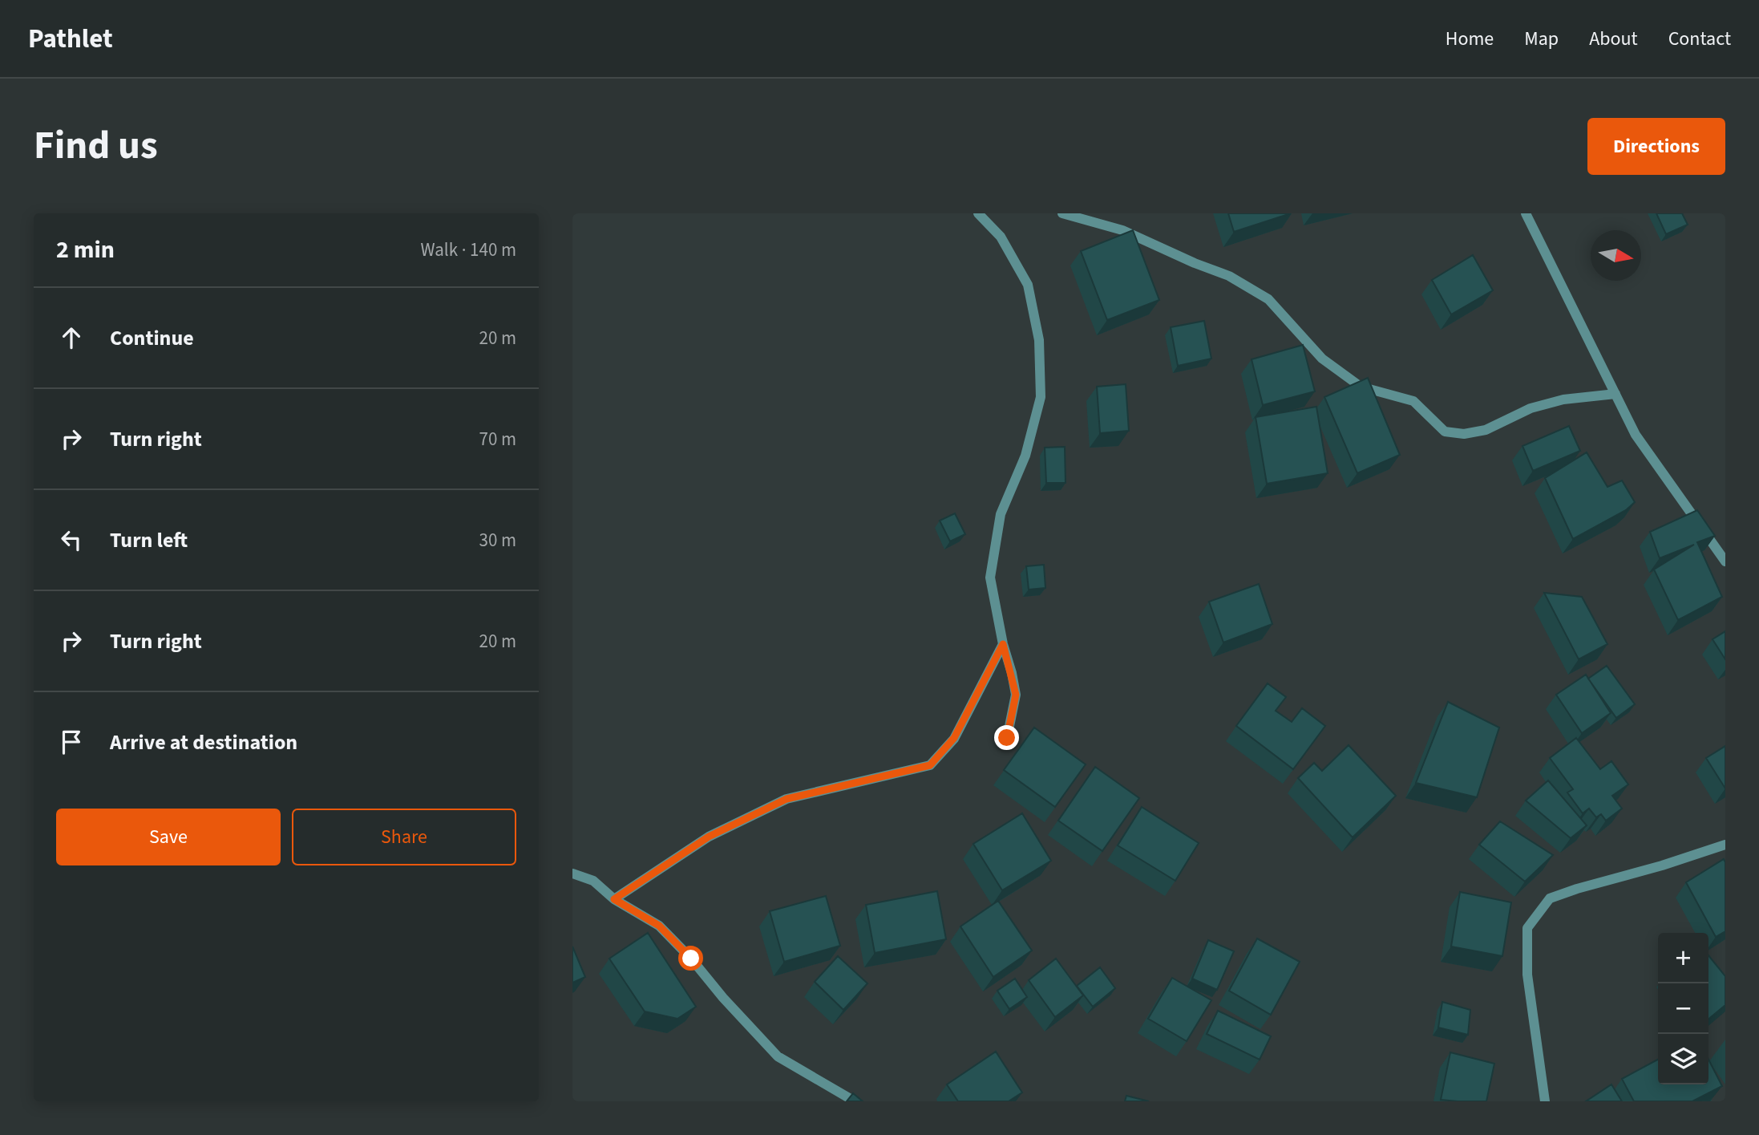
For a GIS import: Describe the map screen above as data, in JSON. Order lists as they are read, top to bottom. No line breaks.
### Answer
{"north":"right","page":{"header":"Pathlet","nav":["Home","Map","About","Contact"],"title":"Find us","buttons":["Directions",["Save","Share"]],"heading":["2 min","Walk · 140 m"],"list":[["Continue","20 m"],["Turn right","70 m"],["Turn left","30 m"],["Turn right","20 m"],"Arrive at destination"],"map_buttons":["+","−"]}}
